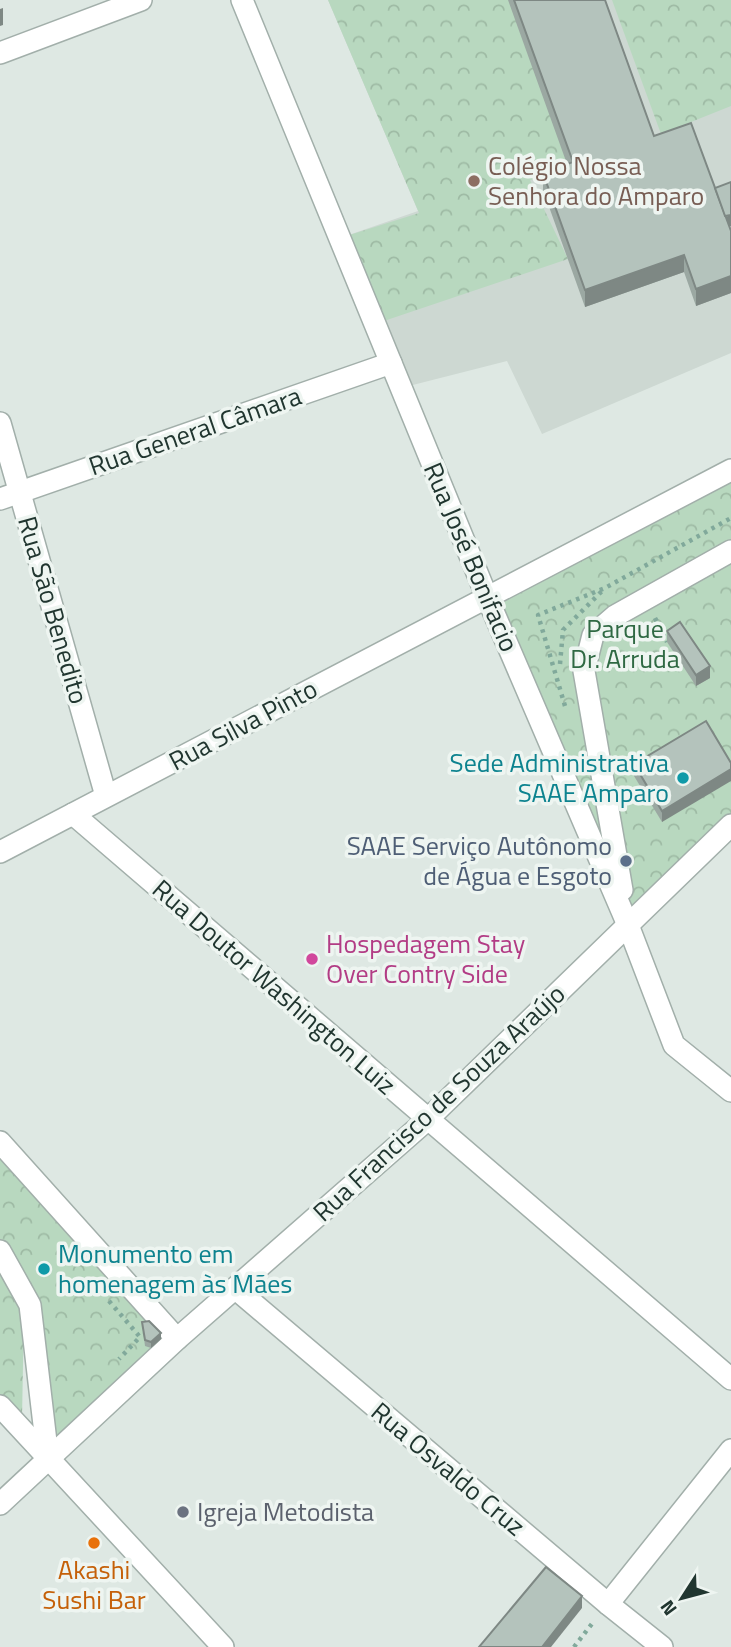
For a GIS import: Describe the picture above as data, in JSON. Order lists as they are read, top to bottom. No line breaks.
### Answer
{"streets":{"street":["Rua General Câmara","Rua José Bonifacio","Rua São Benedito","Rua Silva Pinto","Rua Doutor Washington Luiz","Rua Francisco de Souza Araújo","Rua Osvaldo Cruz"]},"crossings":[["Rua General Câmara","Rua José Bonifacio"],["Rua General Câmara","Rua São Benedito"],["Rua José Bonifacio","Rua Silva Pinto"],["Rua José Bonifacio","Rua Francisco de Souza Araújo"],["Rua São Benedito","Rua Silva Pinto"],["Rua Silva Pinto","Rua Doutor Washington Luiz"],["Rua Doutor Washington Luiz","Rua Francisco de Souza Araújo"],["Rua Francisco de Souza Araújo","Rua Osvaldo Cruz"]],"parks":["Parque Dr. Arruda"],"places":["Colégio Nossa Senhora do Amparo","Sede Administrativa SAAE Amparo","SAAE Serviço Autônomo de Água e Esgoto","Hospedagem Stay Over Contry Side","Monumento em homenagem às Mães","Igreja Metodista","Akashi Sushi Bar"],"north":"bottom left"}
